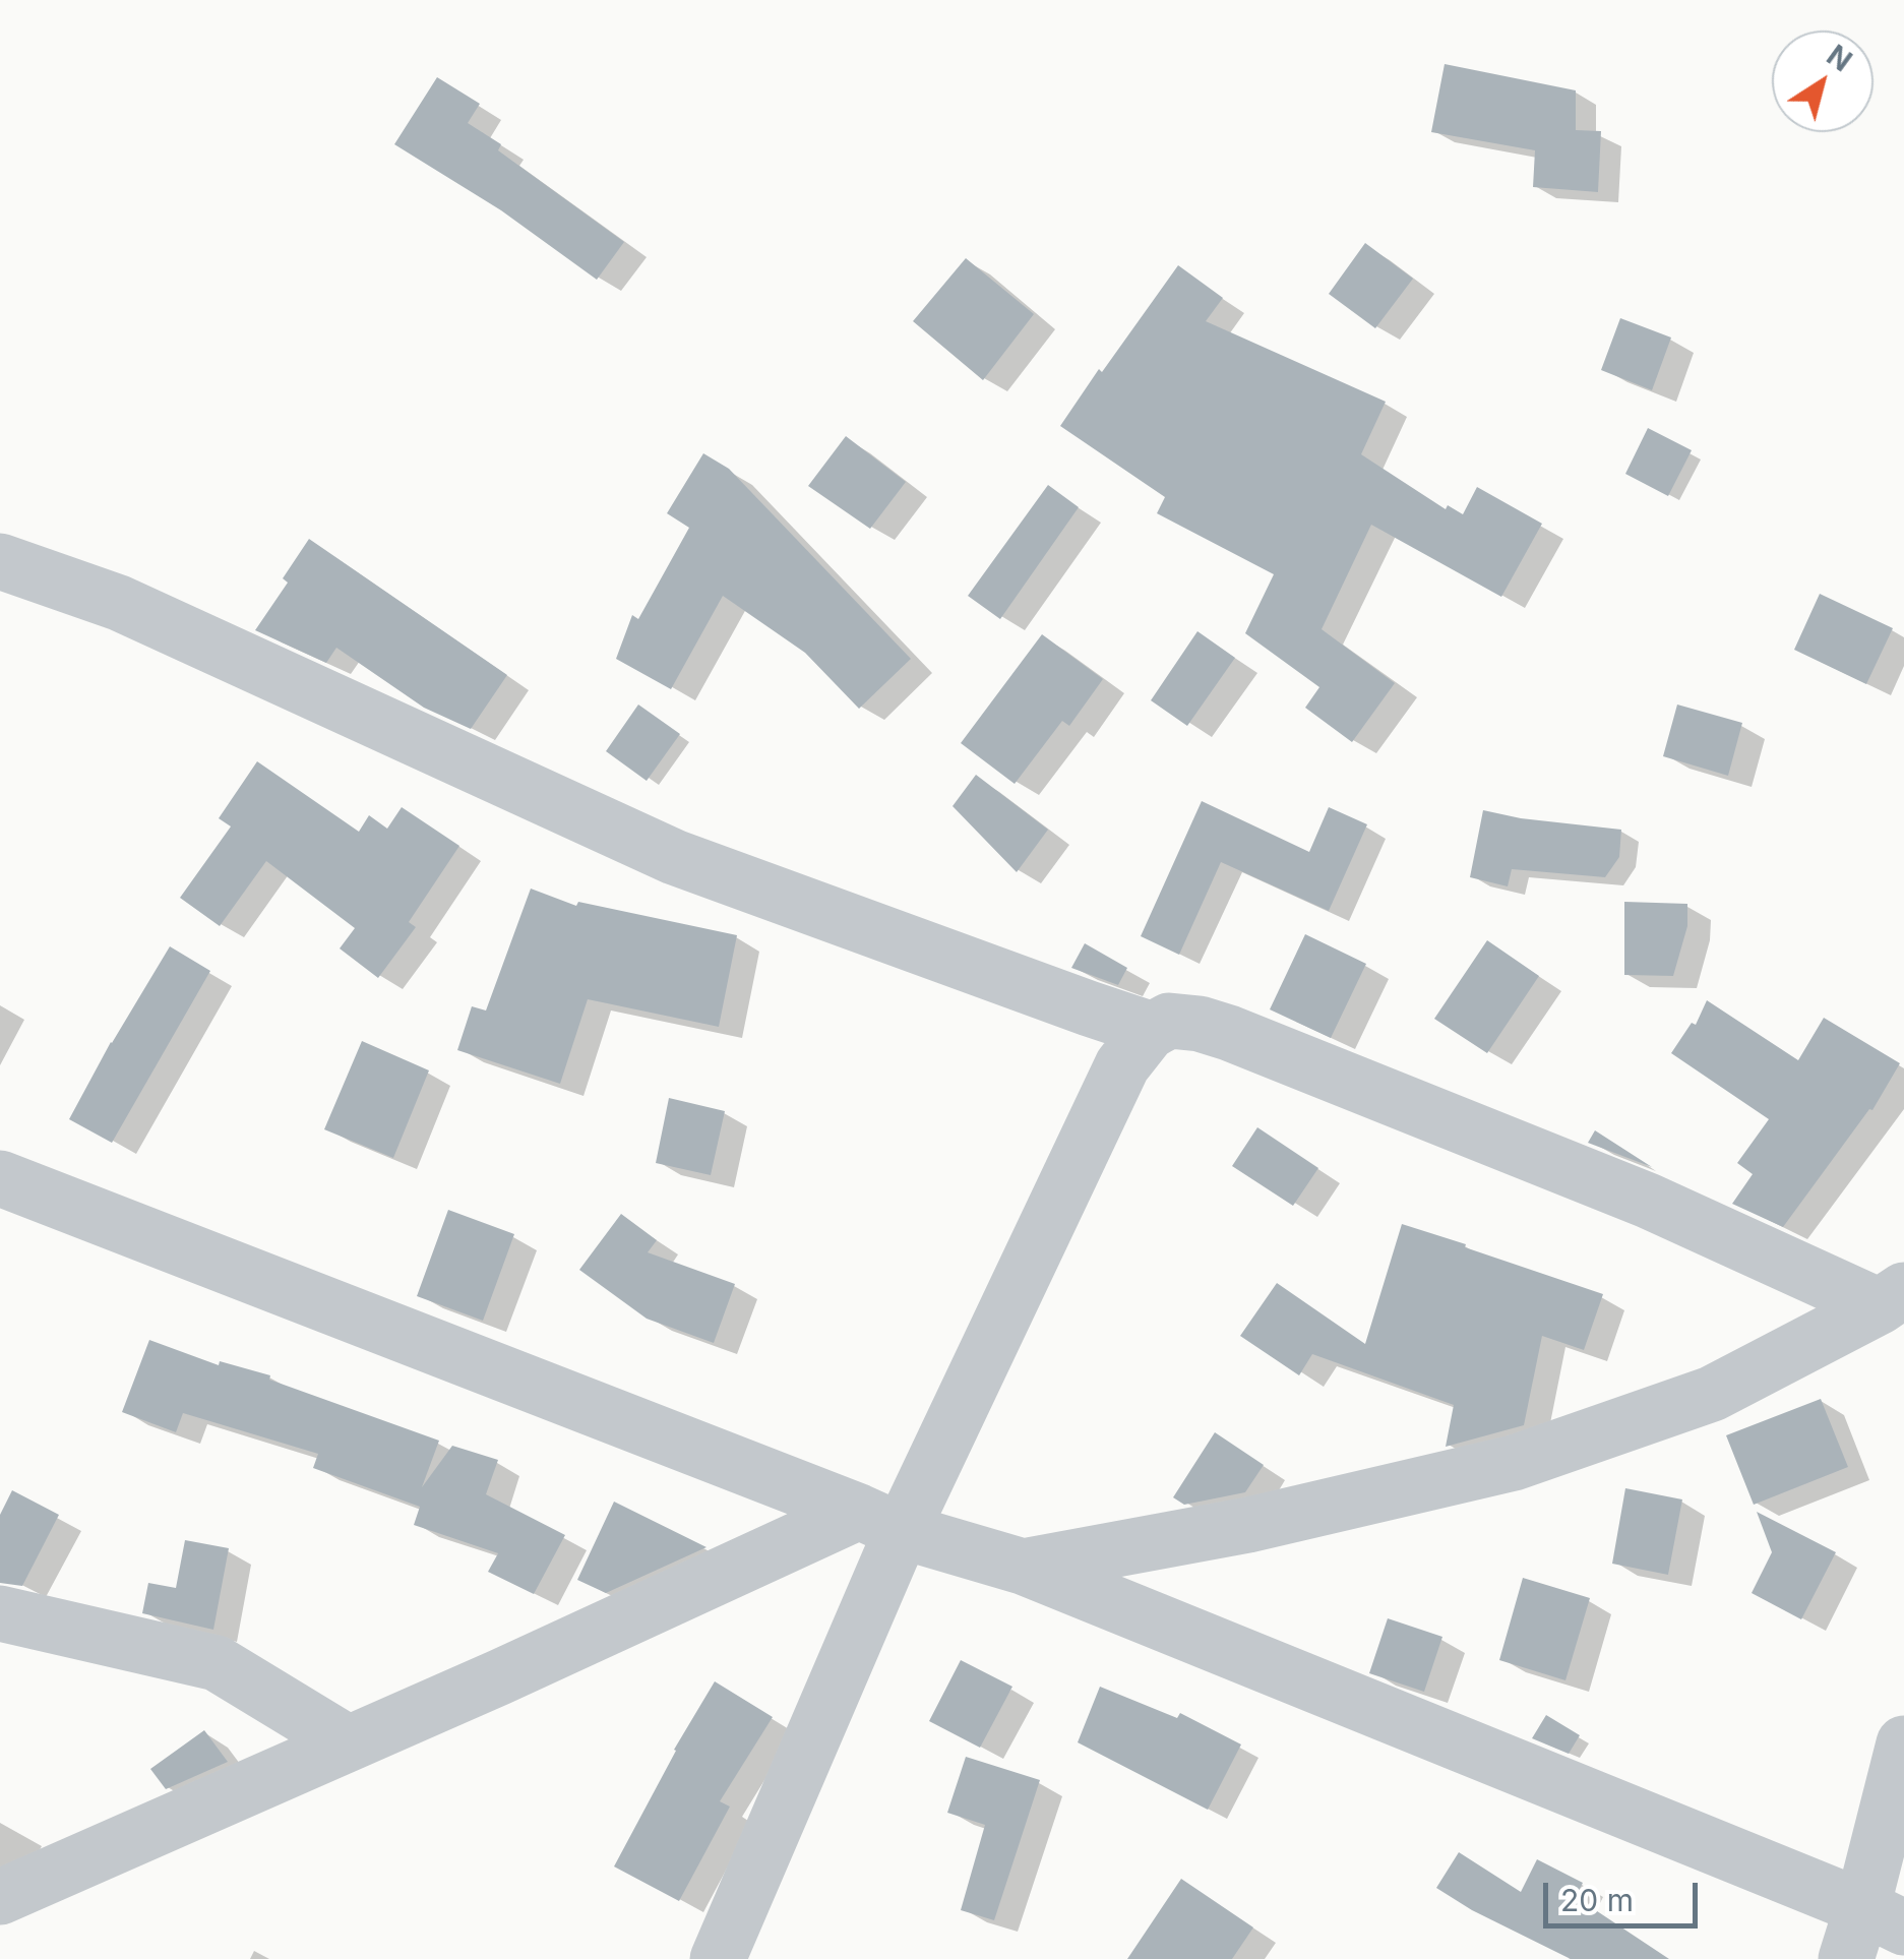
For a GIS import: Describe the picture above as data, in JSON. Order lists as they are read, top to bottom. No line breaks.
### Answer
{"scale_bar":"20 m","north":"top right"}
